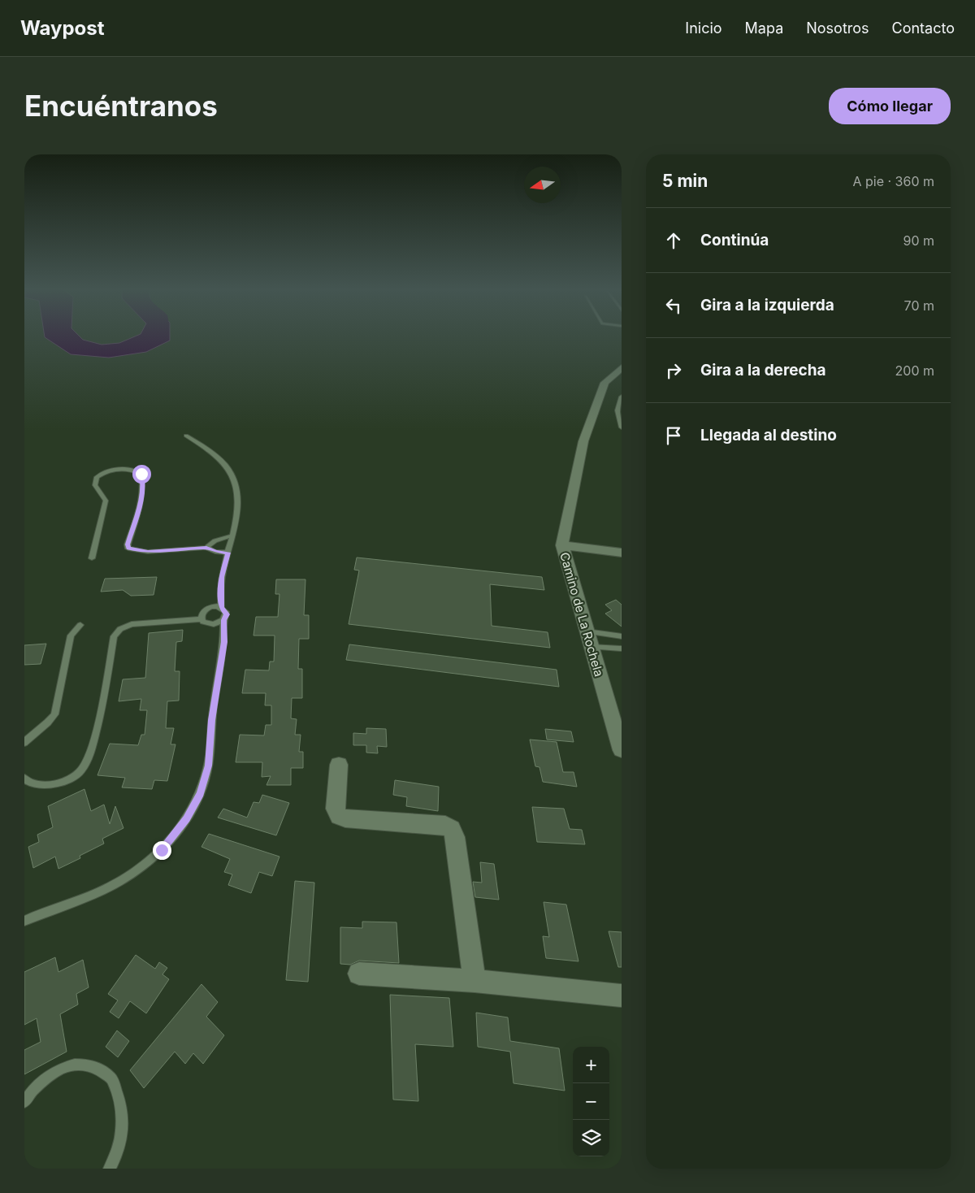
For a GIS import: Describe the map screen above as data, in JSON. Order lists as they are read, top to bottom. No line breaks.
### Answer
{"streets":{"street":["Camino de La Rochela"]},"north":"left","page":{"header":"Waypost","nav":["Inicio","Mapa","Nosotros","Contacto"],"buttons":"Cómo llegar","title":"Encuéntranos","heading":["5 min","A pie · 360 m"],"list":[["Continúa","90 m"],["Gira a la izquierda","70 m"],["Gira a la derecha","200 m"],"Llegada al destino"],"map_buttons":["+","−"]}}
